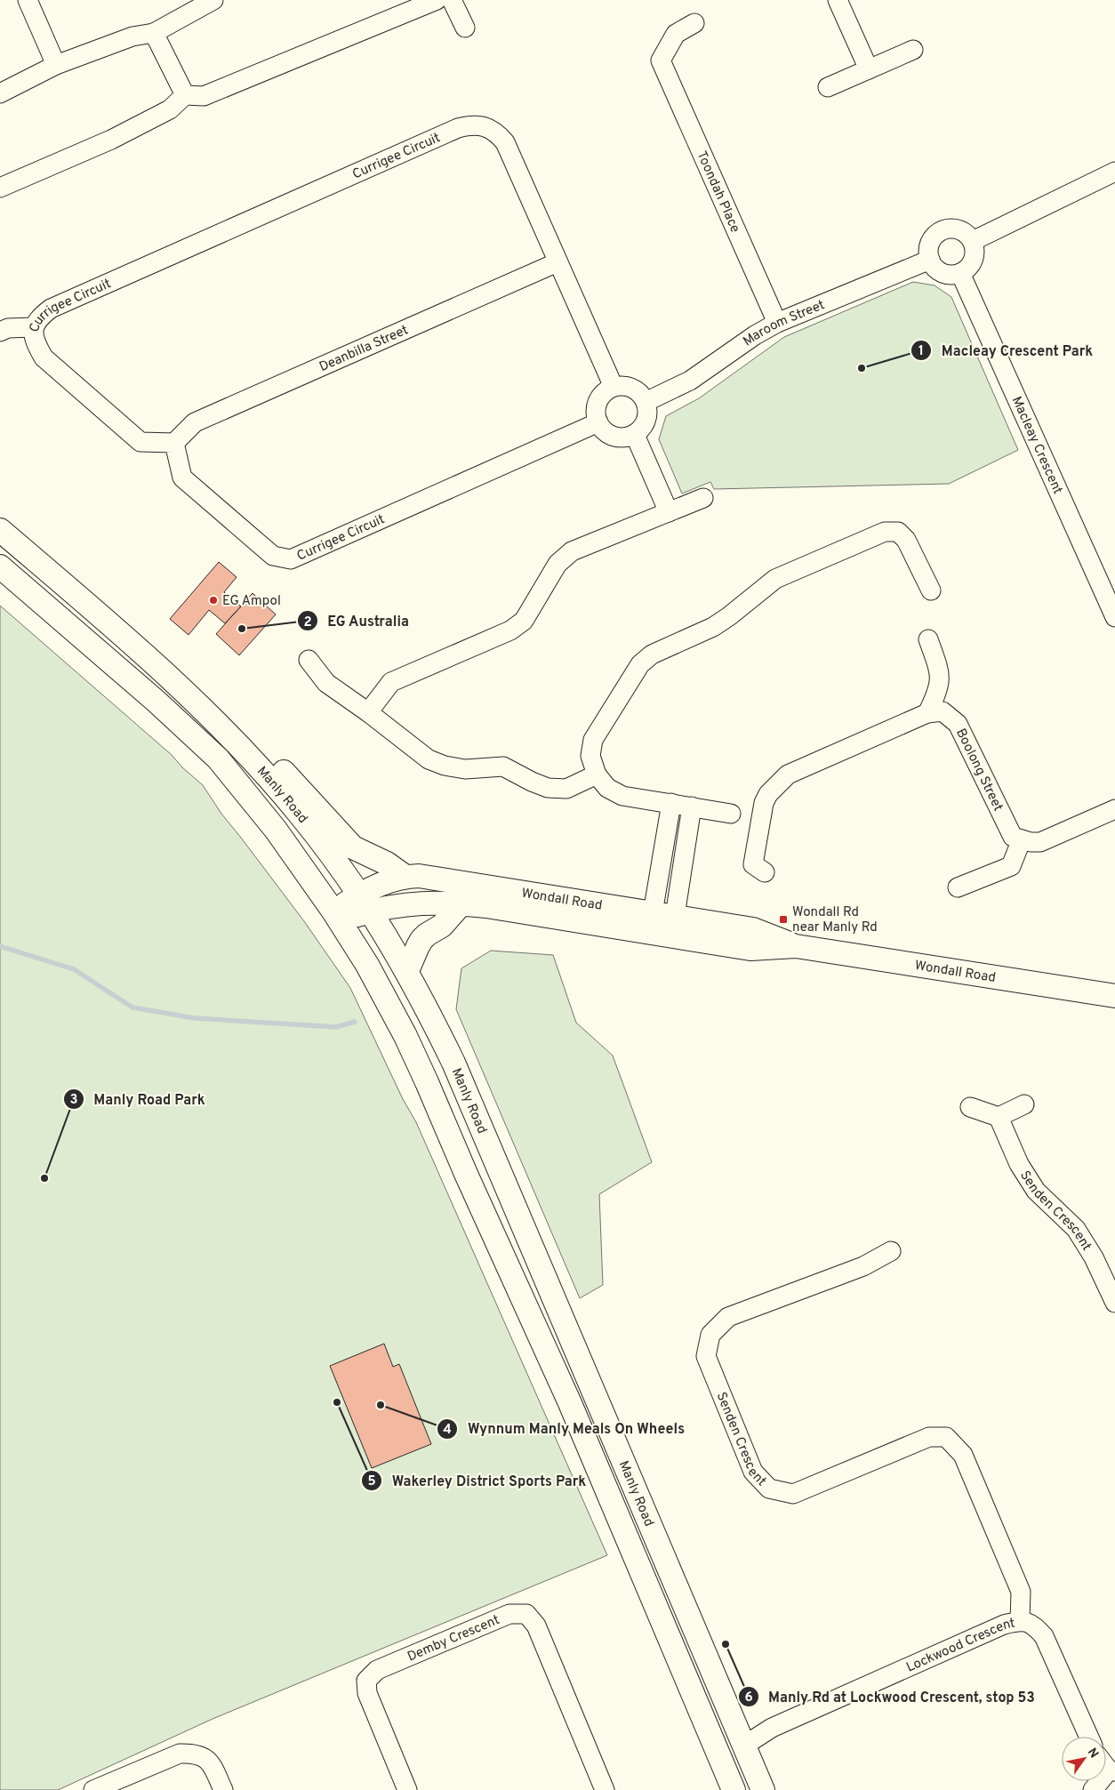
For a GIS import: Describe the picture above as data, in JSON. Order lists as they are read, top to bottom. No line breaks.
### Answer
{"streets":{"main road":["Manly Road","Wondall Road"],"street":["Currigee Circuit","Toondah Place","Maroom Street","Deanbilla Street","Macleay Crescent","Boolong Street","Senden Crescent","Demby Crescent","Lockwood Crescent"]},"crossings":[["Currigee Circuit","Maroom Street"],["Currigee Circuit","Deanbilla Street"],["Toondah Place","Maroom Street"],["Maroom Street","Macleay Crescent"],["Manly Road","Wondall Road"],["Manly Road","Lockwood Crescent"],["Senden Crescent","Lockwood Crescent"]],"places":{"other":["Macleay Crescent Park","EG Ampol","EG Australia","Manly Road Park","Wakerley District Sports Park","Wynnum Manly Meals On Wheels","Manly Rd at Lockwood Crescent, stop 53"],"transit":["Wondall Rd near Manly Rd"]},"north":"top right"}
